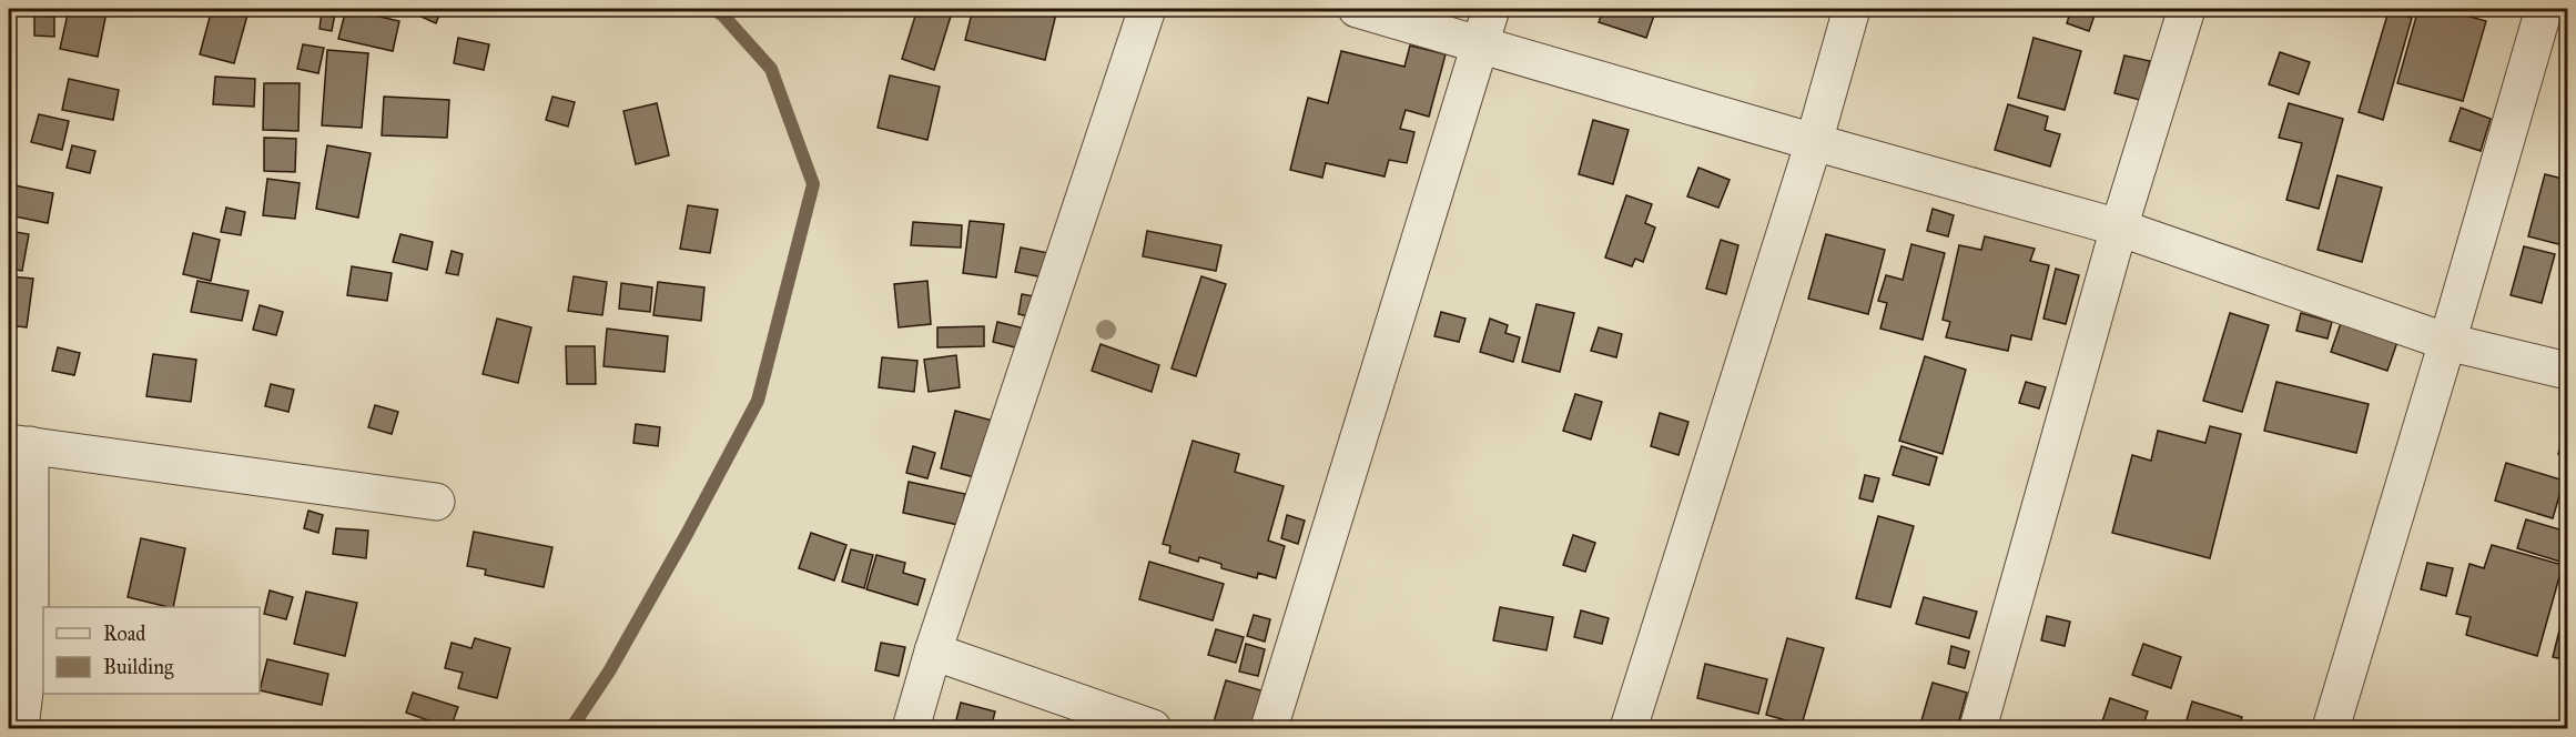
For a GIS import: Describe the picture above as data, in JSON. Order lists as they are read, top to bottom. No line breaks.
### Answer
{"legend":["Road","Building"]}
